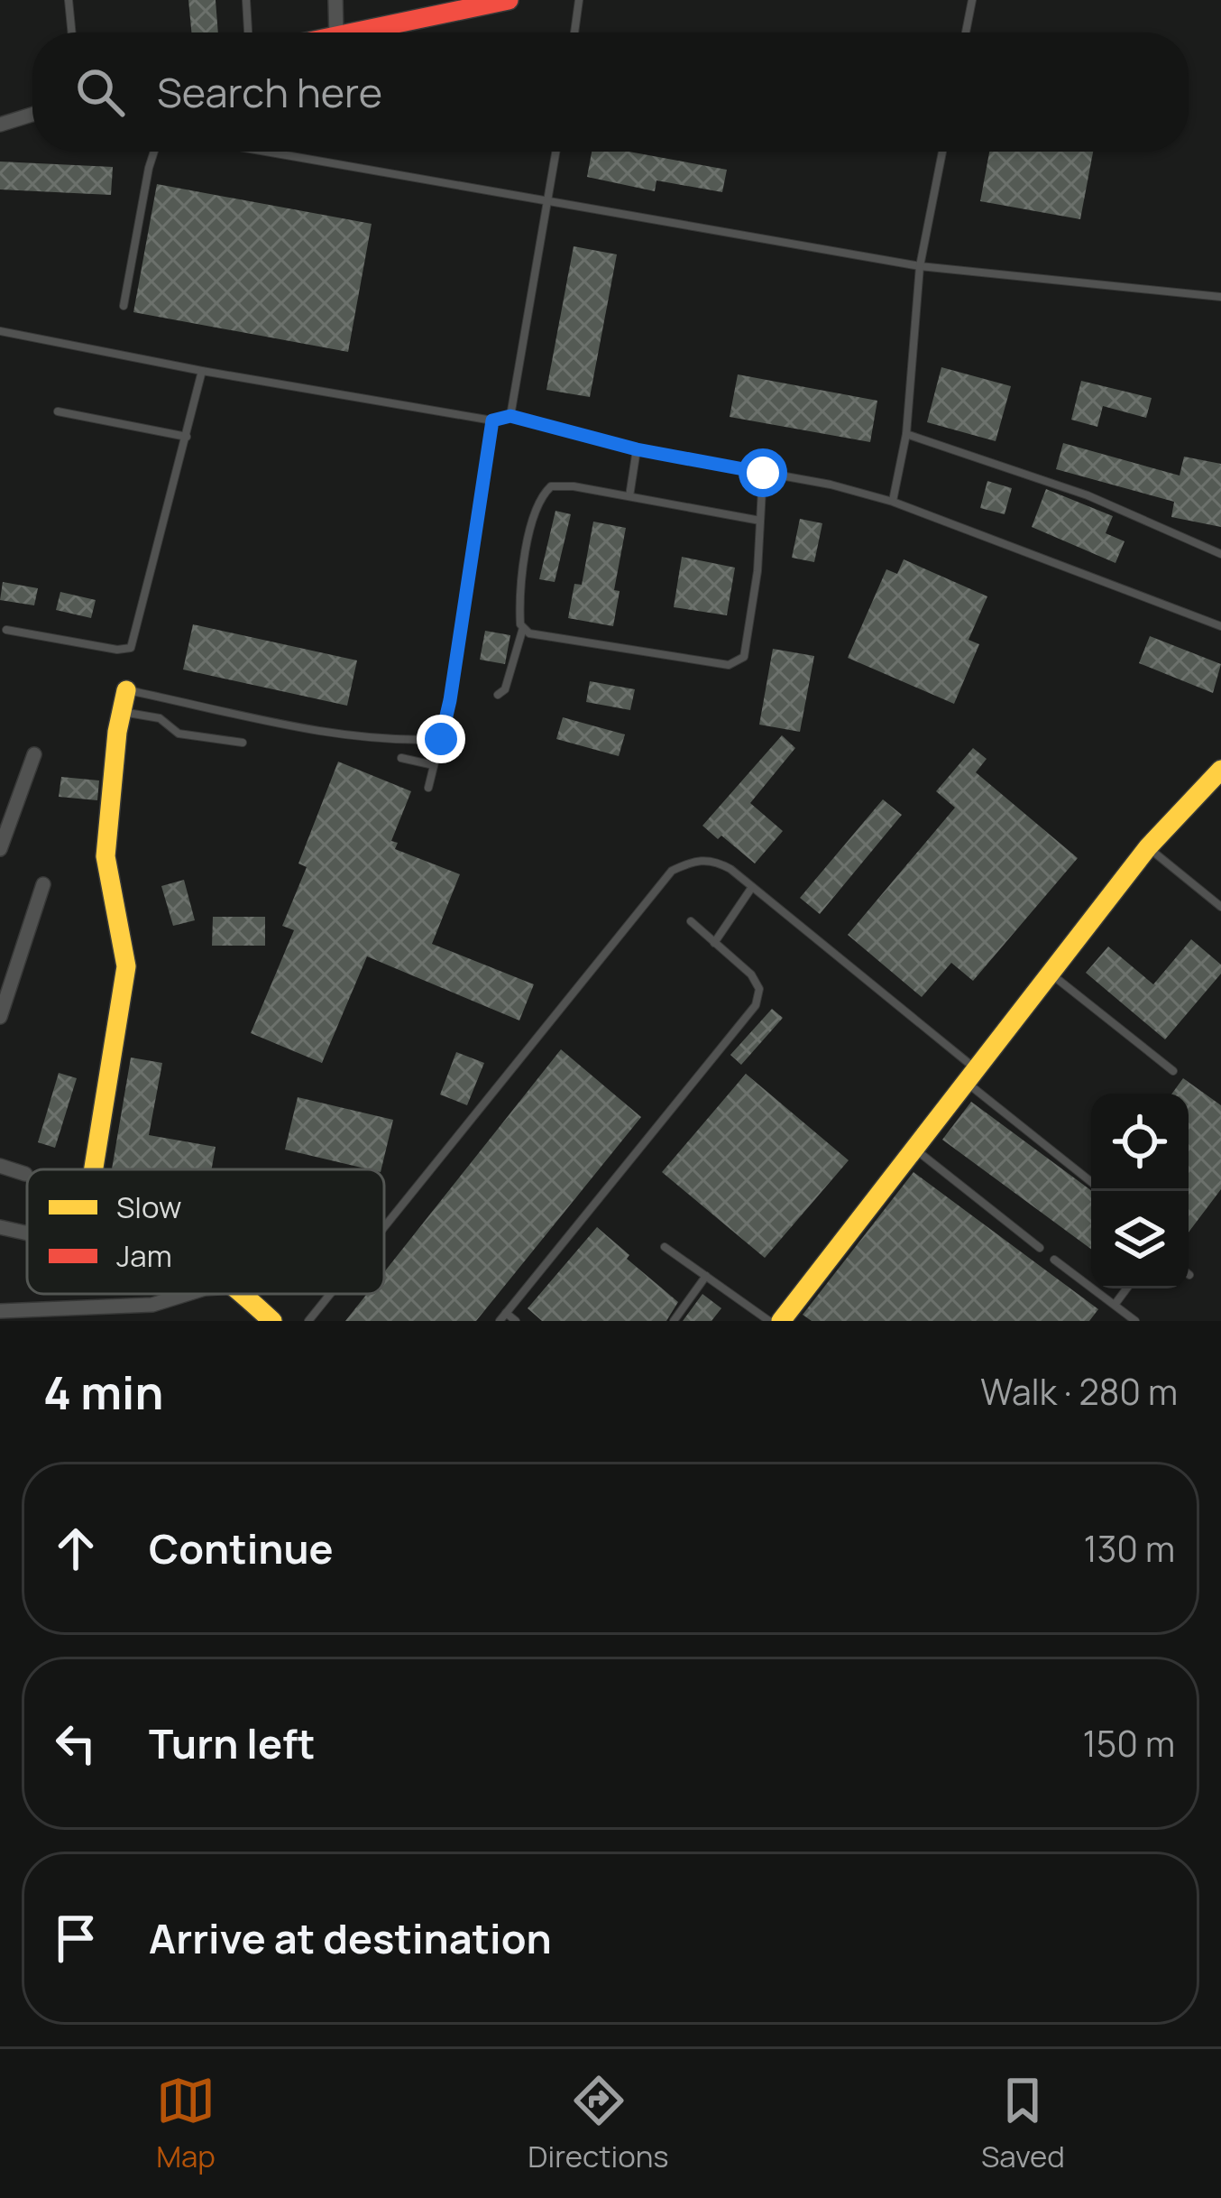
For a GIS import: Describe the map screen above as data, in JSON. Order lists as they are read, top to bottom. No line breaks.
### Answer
{"legend":["Slow","Jam"],"page":{"search":"Search here","heading":["4 min","Walk · 280 m"],"list":[["Continue","130 m"],["Turn left","150 m"],"Arrive at destination"],"nav":["Map","Directions","Saved"]}}
